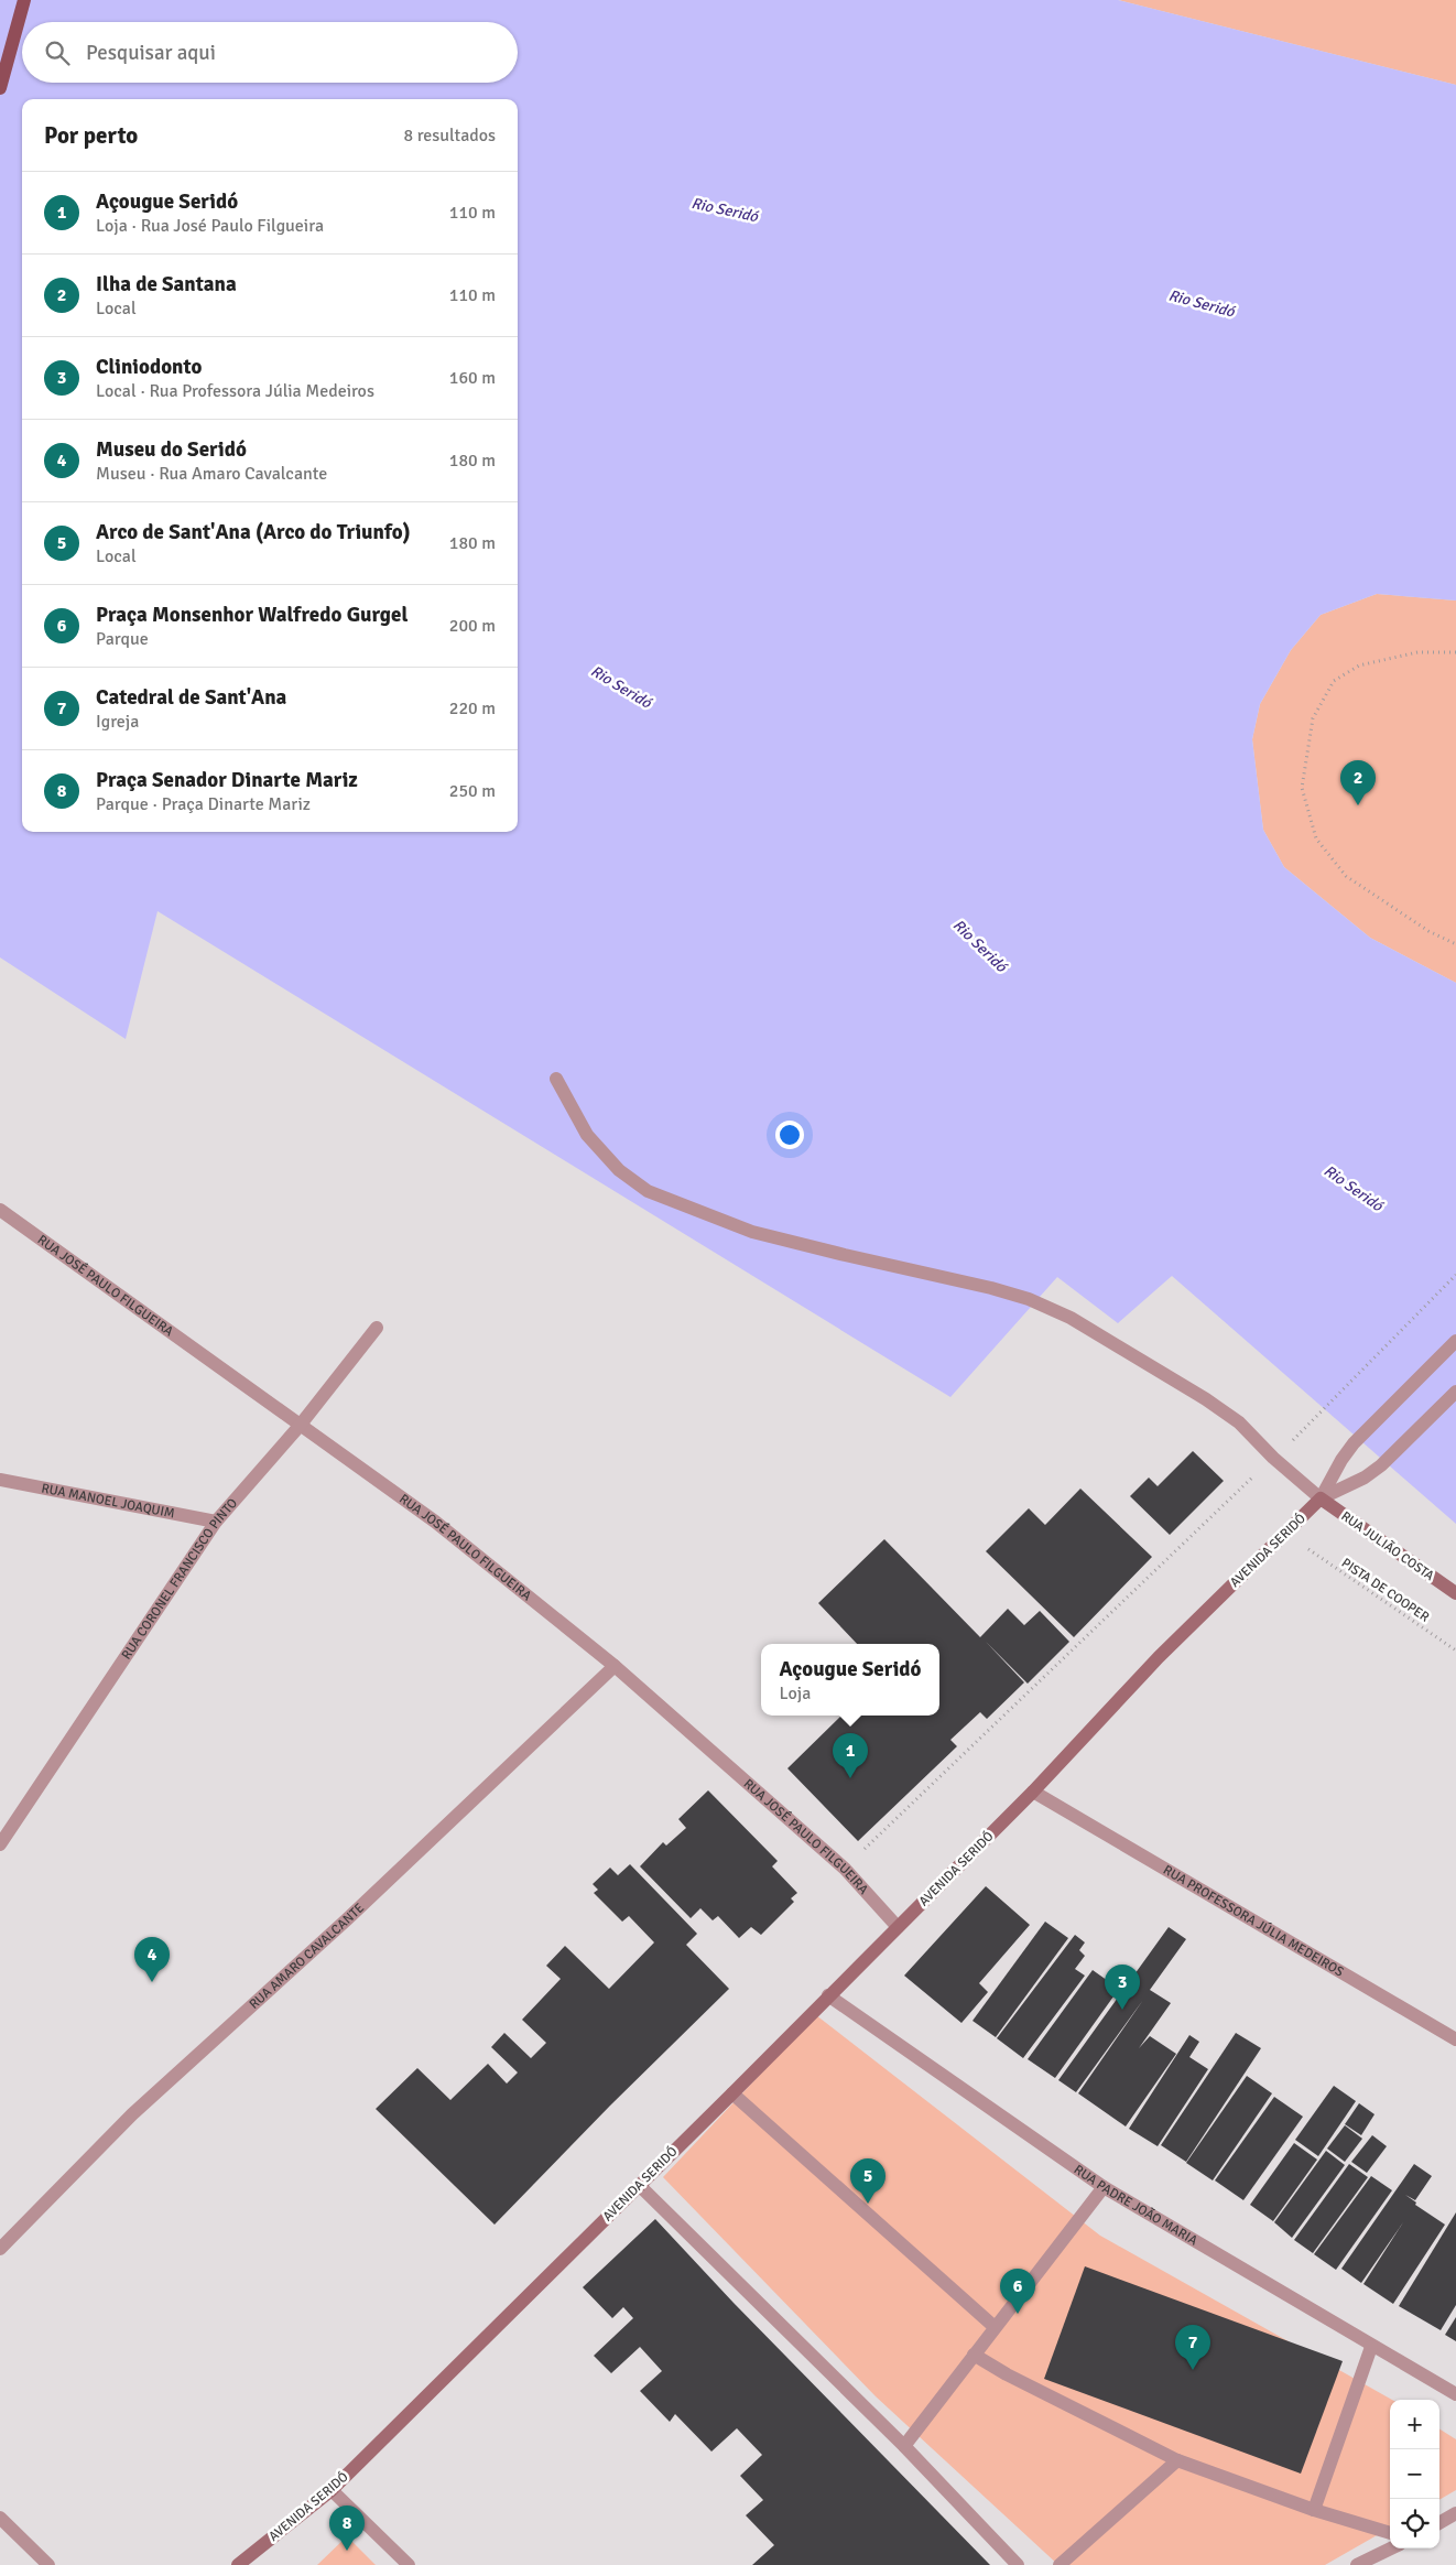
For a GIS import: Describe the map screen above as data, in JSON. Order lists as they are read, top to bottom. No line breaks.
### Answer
{"streets":{"main road":["RUA JULIÃO COSTA","AVENIDA SERIDÓ"],"street":["RUA JOSÉ PAULO FILGUEIRA","RUA MANOEL JOAQUIM","RUA CORONEL FRANCISCO PINTO","RUA PROFESSORA JÚLIA MEDEIROS","RUA AMARO CAVALCANTE","RUA PADRE JOÃO MARIA"],"path":["PISTA DE COOPER"]},"crossings":[["RUA JOSÉ PAULO FILGUEIRA","AVENIDA SERIDÓ"],["RUA JOSÉ PAULO FILGUEIRA","RUA CORONEL FRANCISCO PINTO"],["RUA JOSÉ PAULO FILGUEIRA","RUA AMARO CAVALCANTE"],["RUA MANOEL JOAQUIM","RUA CORONEL FRANCISCO PINTO"],["RUA JULIÃO COSTA","AVENIDA SERIDÓ"],["AVENIDA SERIDÓ","RUA PROFESSORA JÚLIA MEDEIROS"],["AVENIDA SERIDÓ","RUA PADRE JOÃO MARIA"]],"water":["Rio Seridó"],"page":{"search":"Pesquisar aqui","heading":["Por perto","8 resultados"],"list":[{"mark":"1","name":"Açougue Seridó","note":"Loja · Rua José Paulo Filgueira","value":"110 m"},{"mark":"2","name":"Ilha de Santana","note":"Local","value":"110 m"},{"mark":"3","name":"Cliniodonto","note":"Local · Rua Professora Júlia Medeiros","value":"160 m"},{"mark":"4","name":"Museu do Seridó","note":"Museu · Rua Amaro Cavalcante","value":"180 m"},{"mark":"5","name":"Arco de Sant'Ana (Arco do Triunfo)","note":"Local","value":"180 m"},{"mark":"6","name":"Praça Monsenhor Walfredo Gurgel","note":"Parque","value":"200 m"},{"mark":"7","name":"Catedral de Sant'Ana","note":"Igreja","value":"220 m"},{"mark":"8","name":"Praça Senador Dinarte Mariz","note":"Parque · Praça Dinarte Mariz","value":"250 m"}],"pins":["2","1","4","3","5","6","7","8"],"popup":["Açougue Seridó","Loja"],"map_buttons":["+","−"]}}
